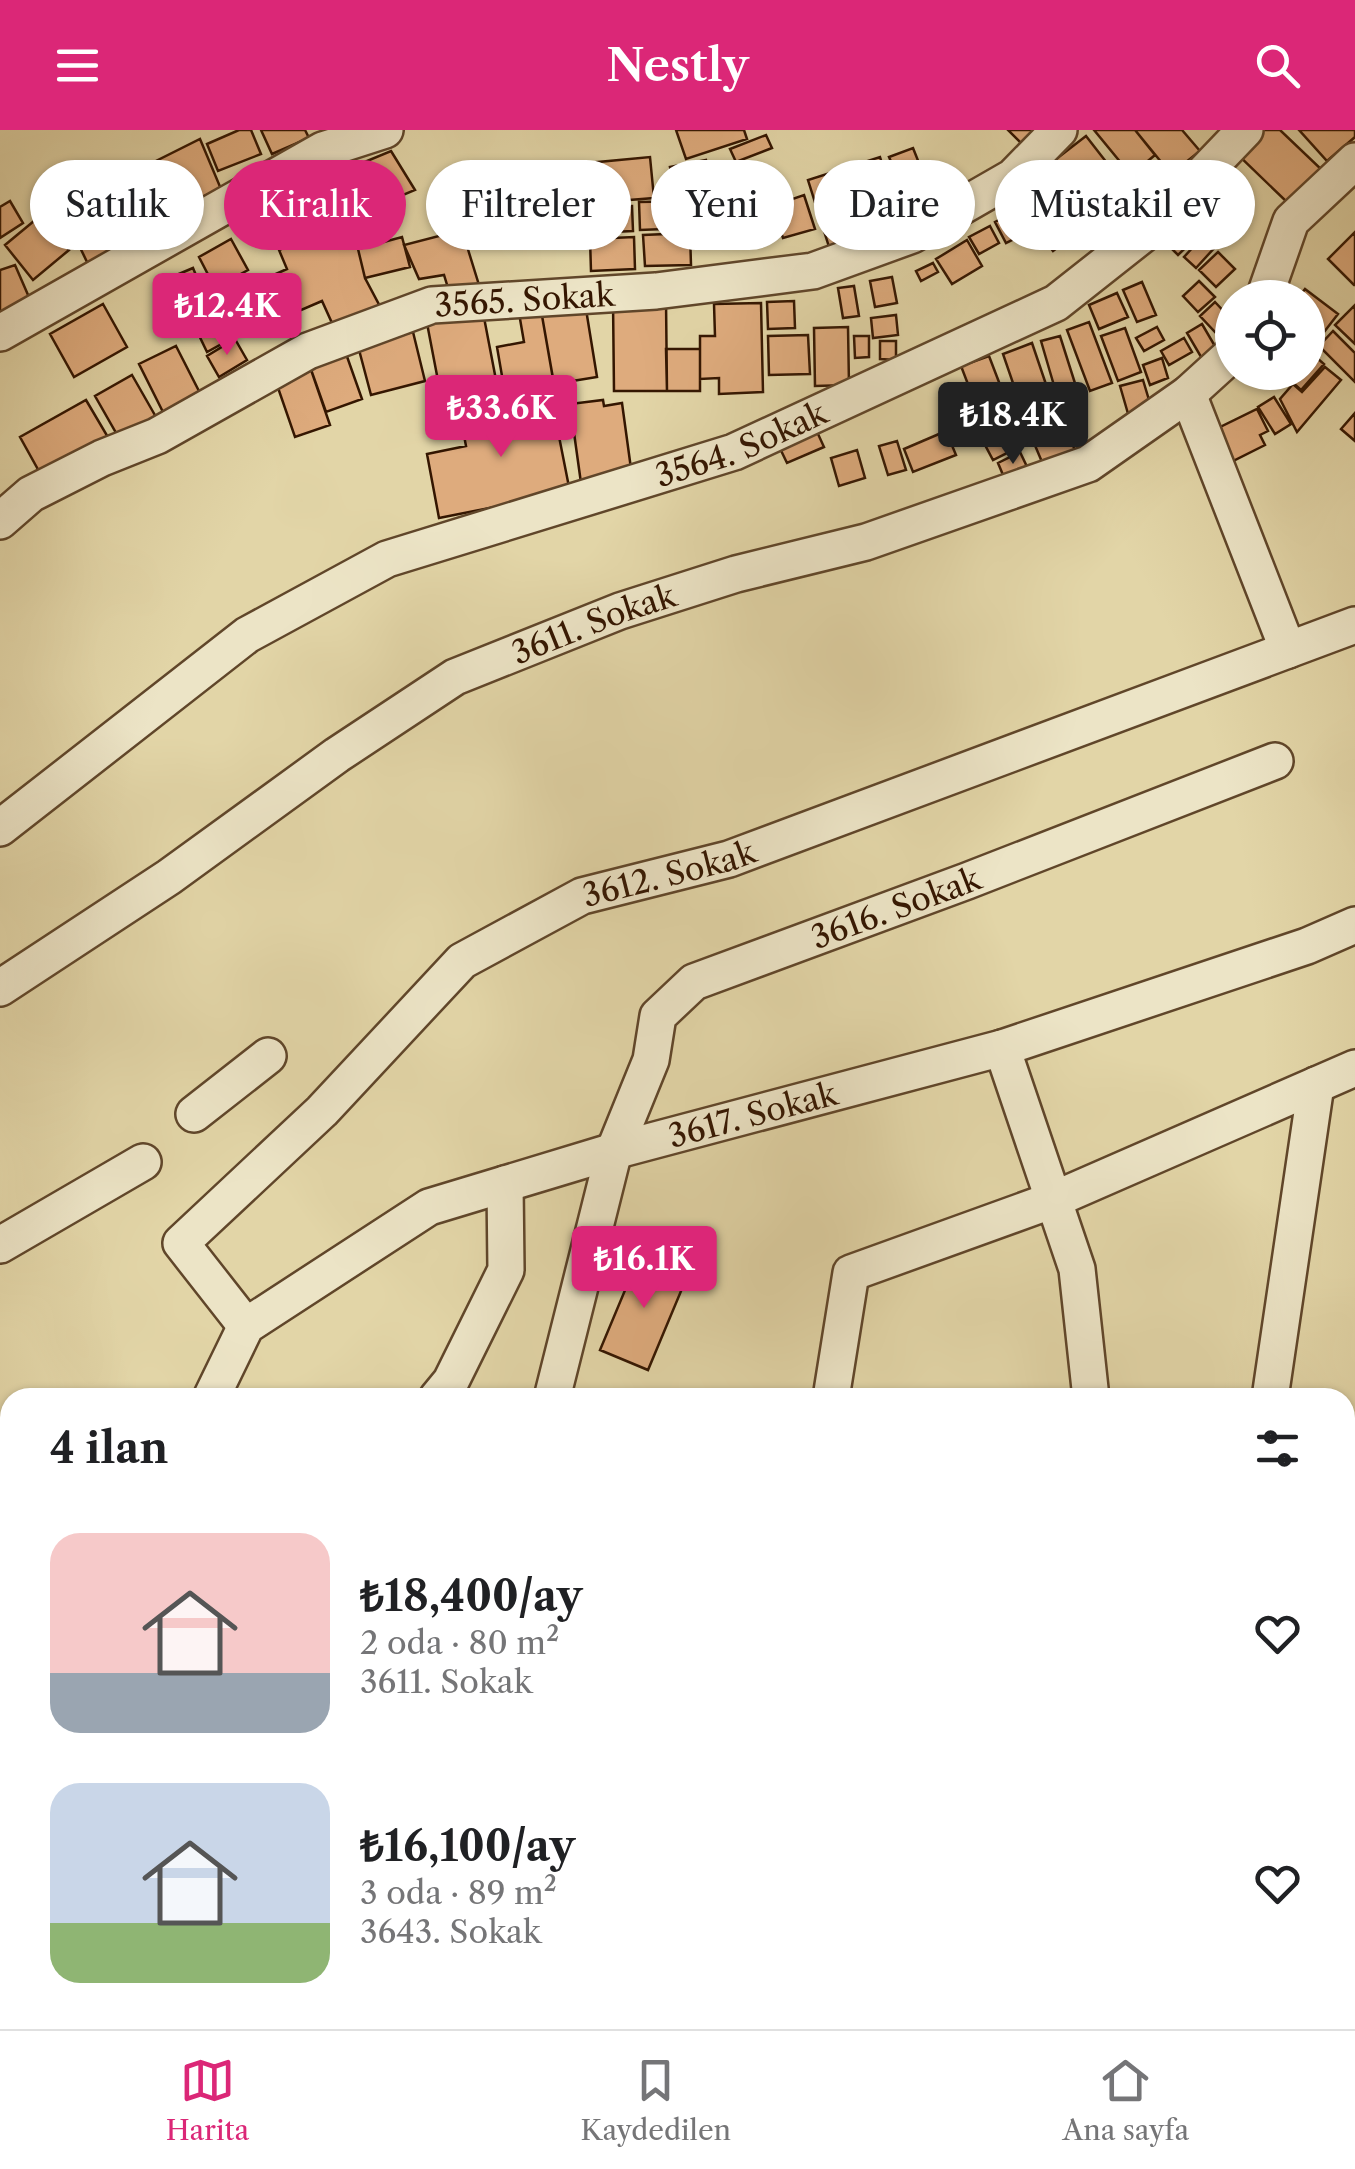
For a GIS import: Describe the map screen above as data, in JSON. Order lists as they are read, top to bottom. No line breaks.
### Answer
{"streets":{"street":["3565. Sokak","3564. Sokak","3611. Sokak","3612. Sokak","3616. Sokak","3617. Sokak"]},"crossings":[["3612. Sokak","3617. Sokak"],["3616. Sokak","3617. Sokak"]],"page":{"header":"Nestly","chip":["Satılık","Kiralık","Filtreler","Yeni","Daire","Müstakil ev"],"price":["₺12.4K","₺33.6K","₺18.4K","₺16.1K"],"heading":"4 ilan","list":[{"name":"₺18,400/ay","note":"2 oda · 80 m² · 3611. Sokak"},{"name":"₺16,100/ay","note":"3 oda · 89 m² · 3643. Sokak"}],"tabs":["Harita","Kaydedilen","Ana sayfa"]}}
